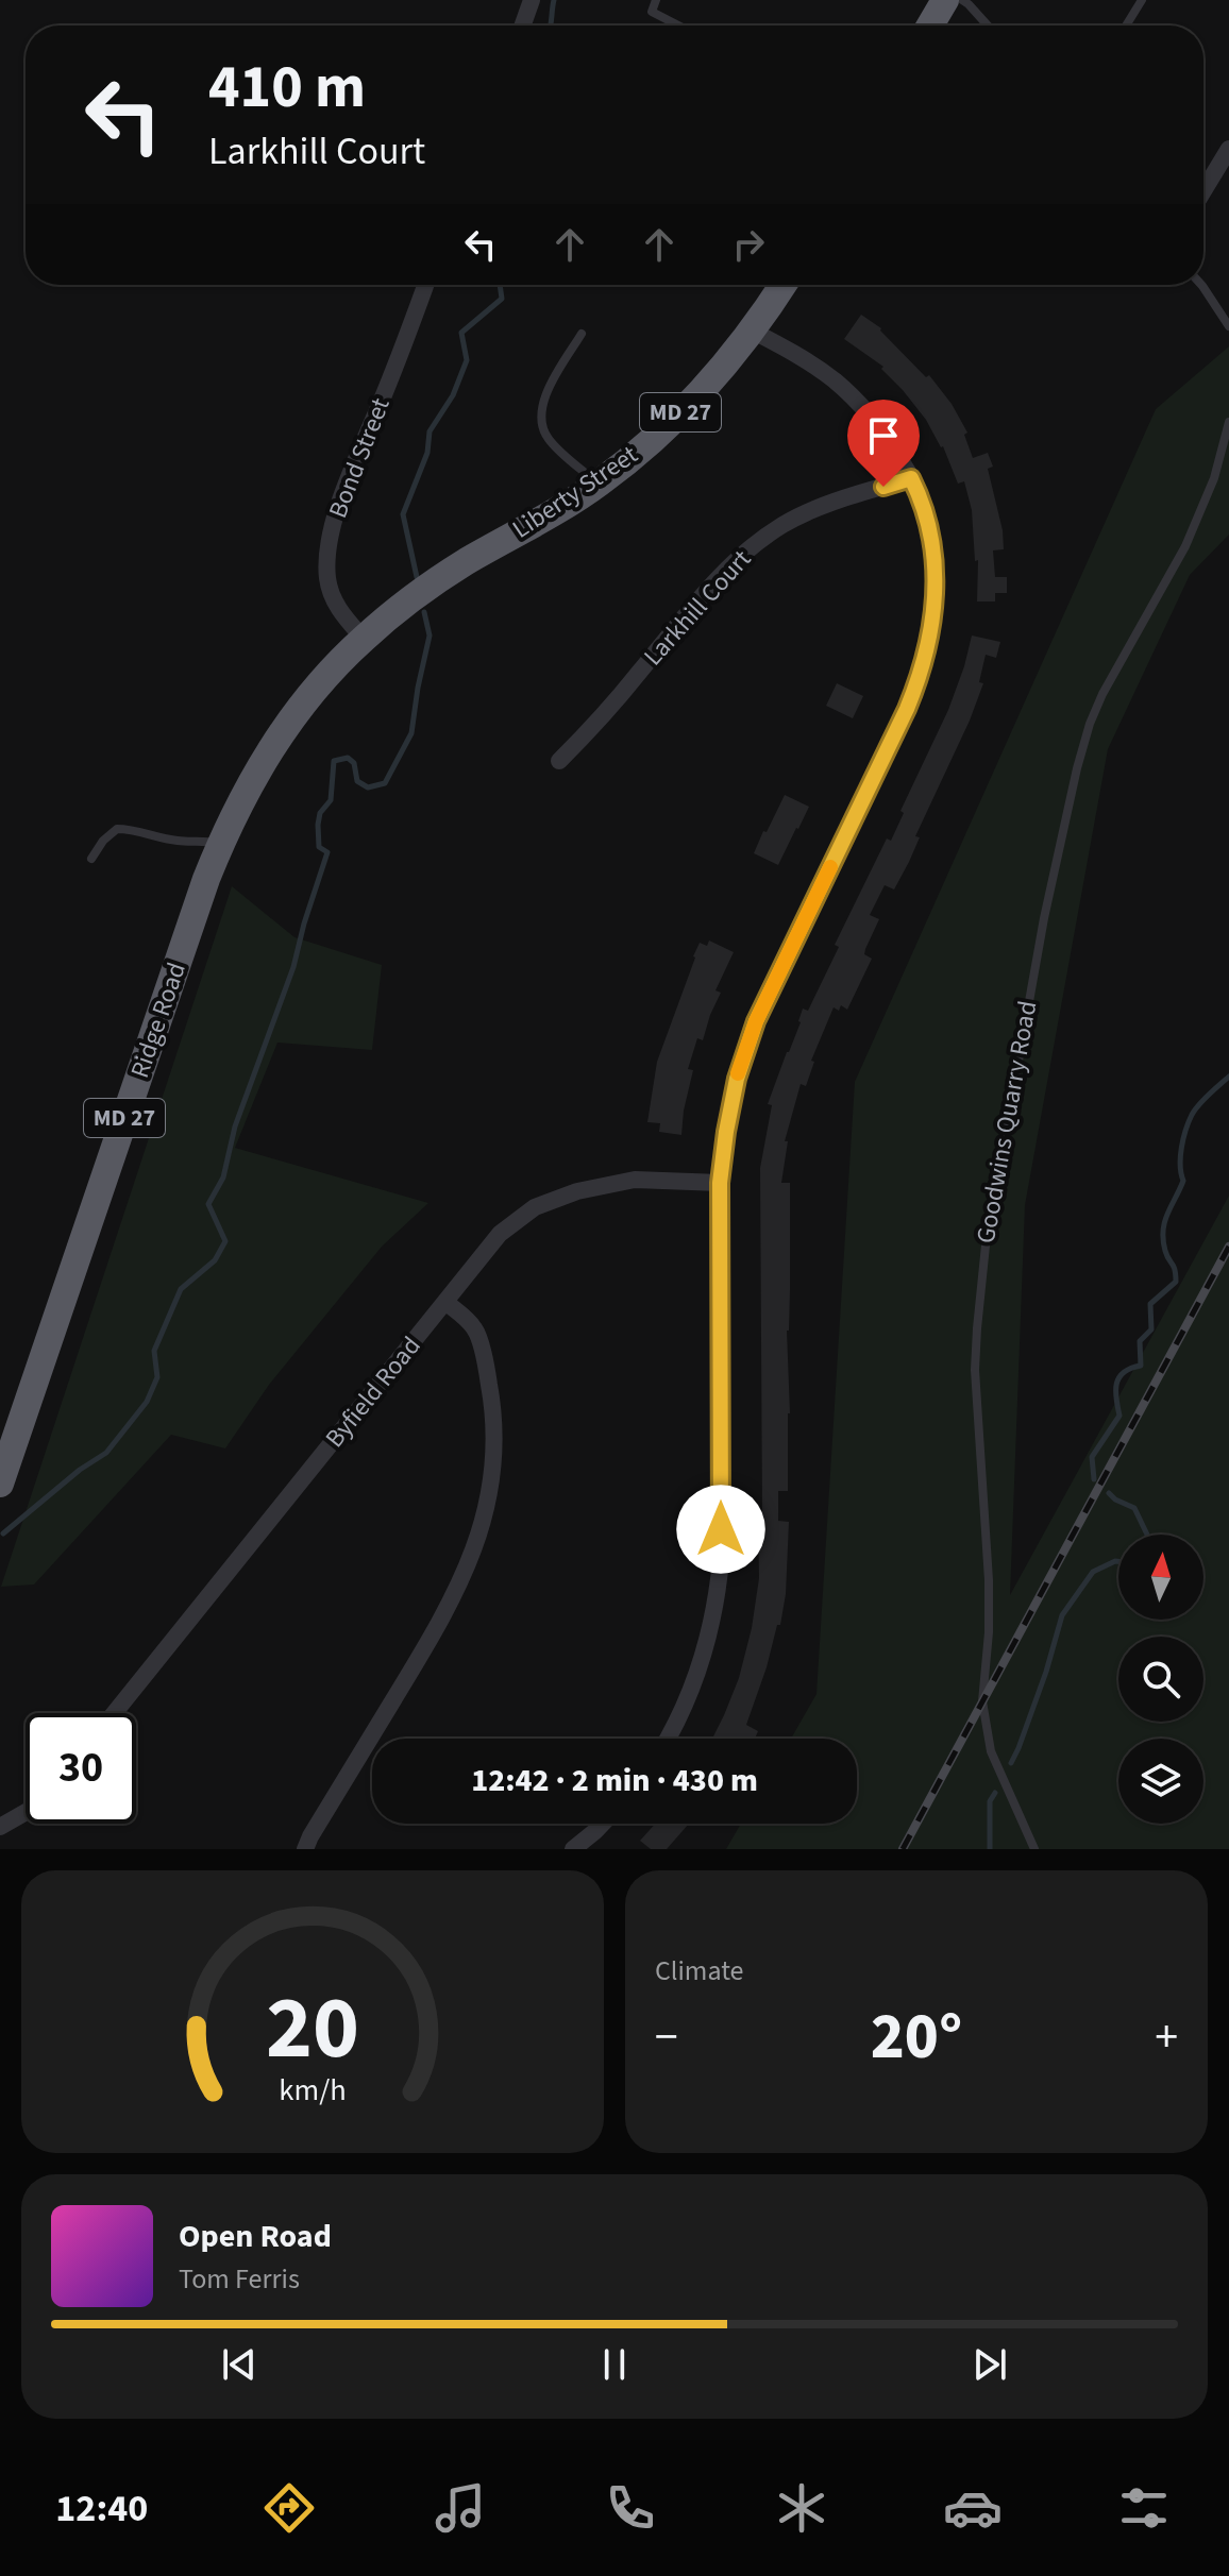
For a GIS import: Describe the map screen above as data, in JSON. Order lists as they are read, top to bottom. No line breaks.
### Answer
{"streets":{"highway":["MD 27","Liberty Street","Ridge Road"],"street":["Bond Street","Larkhill Court","Byfield Road"],"lane":["Goodwins Quarry Road"]},"crossings":[["Bond Street","Liberty Street"],["Bond Street","Ridge Road"],["Liberty Street","Ridge Road"]],"north":"top","page":{"turn":["410 m","Larkhill Court"],"limit":"30","trip":"12:42 · 2 min · 430 m","tile":"Climate","heat":["−","20°","+"],"song":["Open Road","Tom Ferris"],"tabs":"12:40","gauge":["20","km/h"]}}
